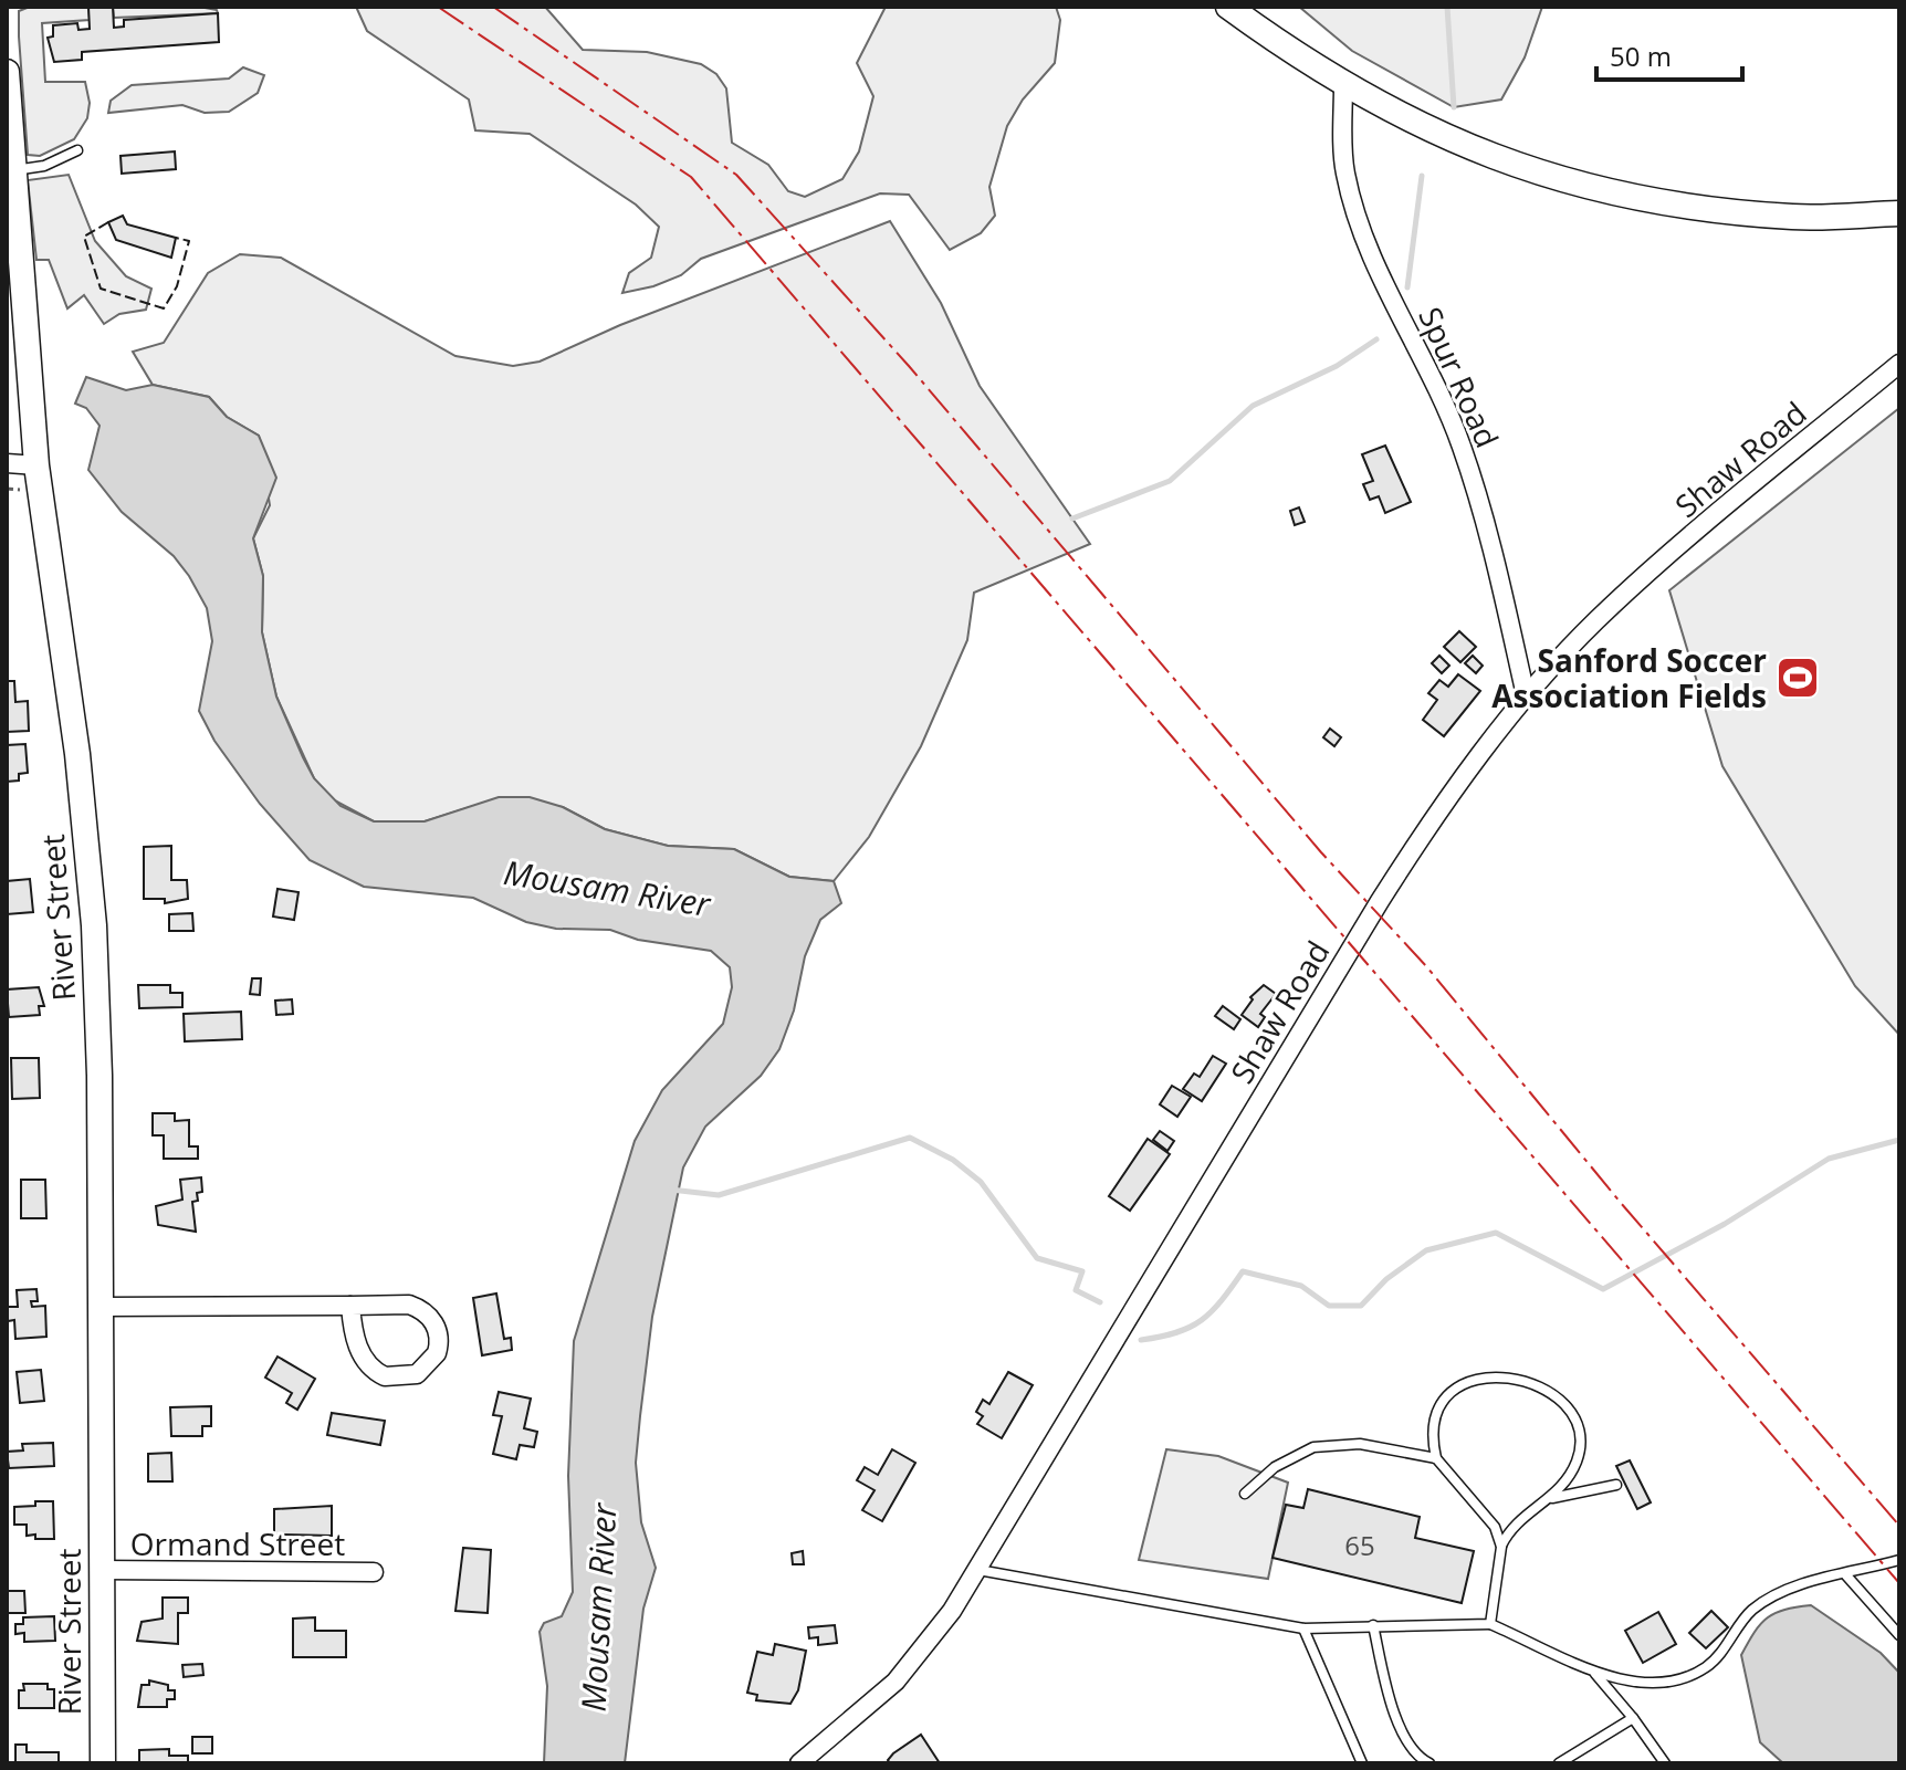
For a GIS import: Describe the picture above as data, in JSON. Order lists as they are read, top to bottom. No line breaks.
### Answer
{"streets":{"street":["Spur Road","Shaw Road","River Street","Ormand Street"]},"crossings":[["Spur Road","Shaw Road"],["River Street","Ormand Street"]],"water":["Mousam River"],"places":{"sports":["Sanford Soccer Association Fields"]},"house_numbers":["65"],"scale_bar":"50 m"}
